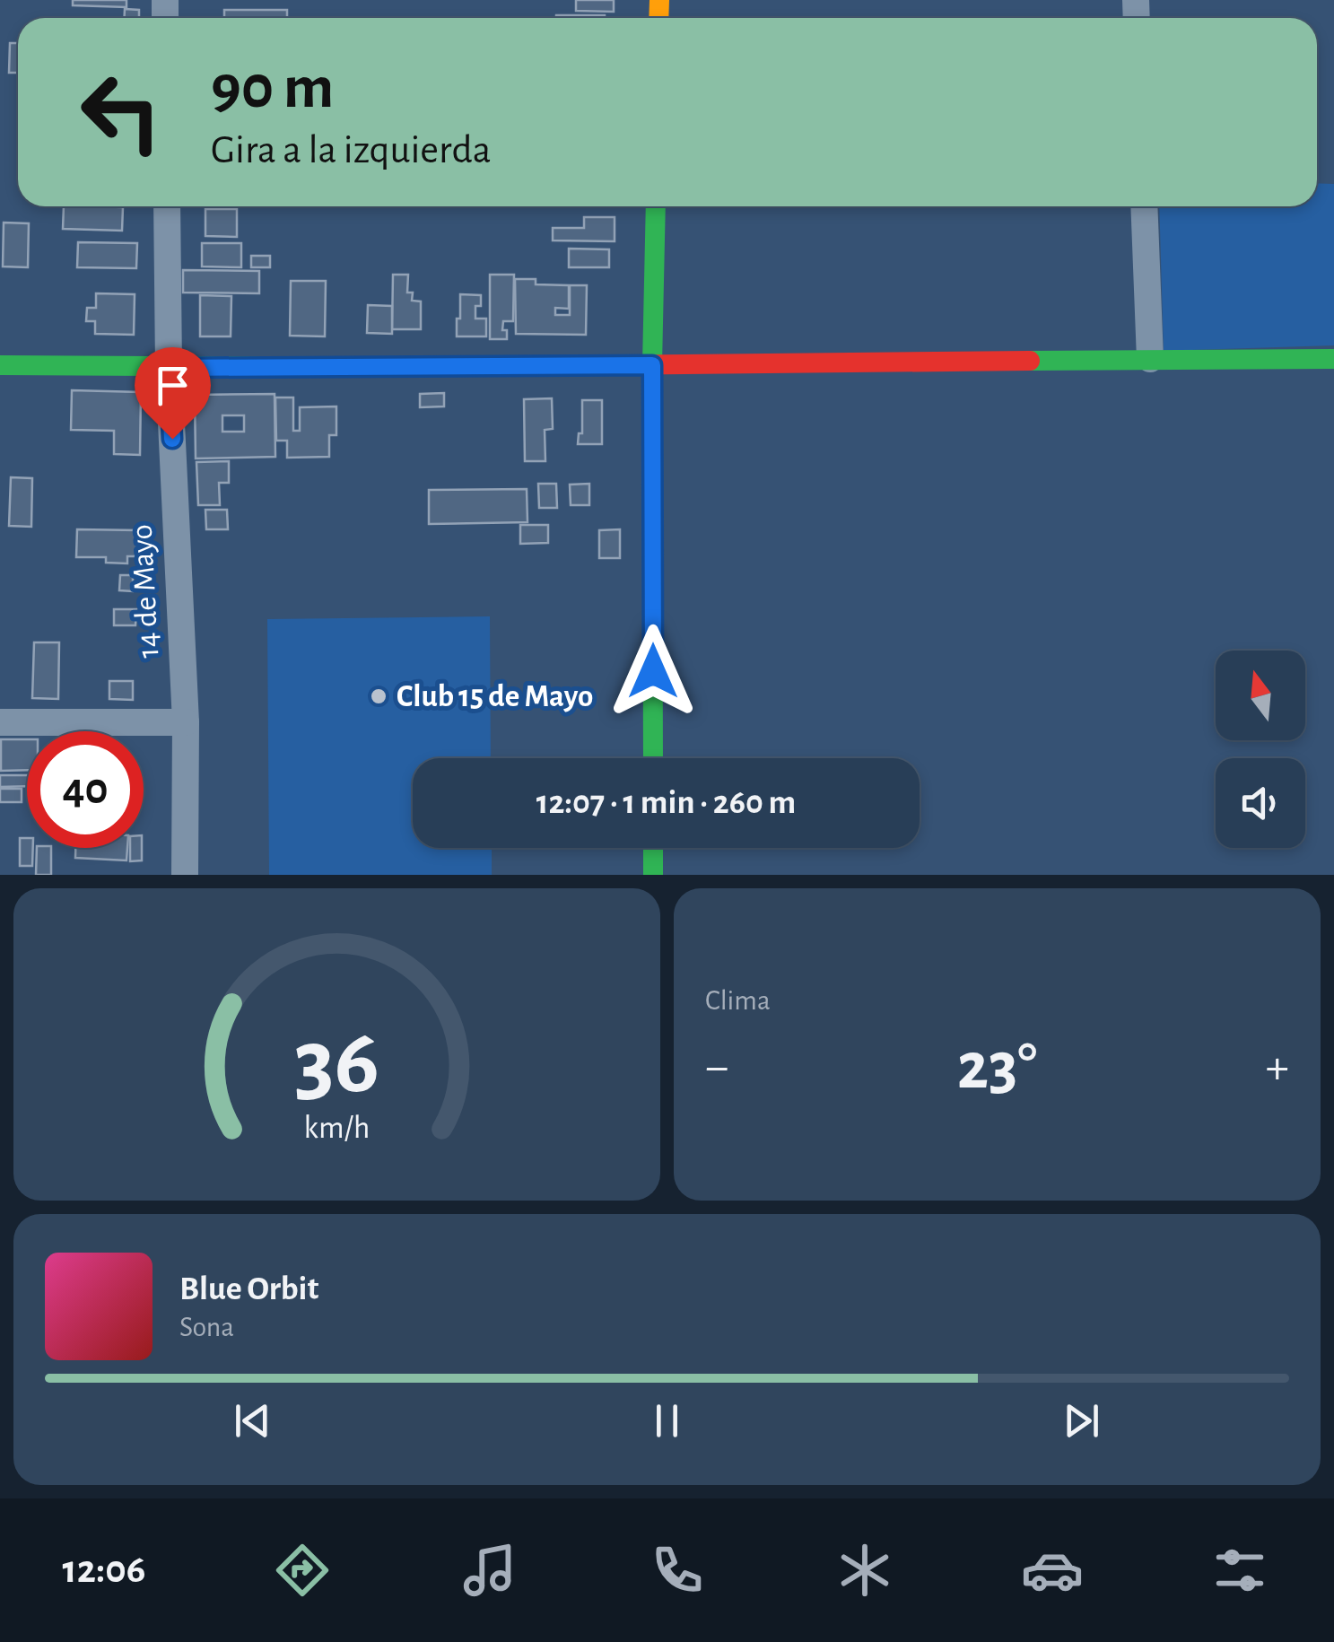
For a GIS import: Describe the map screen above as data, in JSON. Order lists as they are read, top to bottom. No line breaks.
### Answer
{"streets":{"street":["14 de Mayo"]},"places":["Club 15 de Mayo"],"north":"top","page":{"turn":["90 m","Gira a la izquierda"],"limit":"40","trip":"12:07 · 1 min · 260 m","tile":"Clima","heat":["−","23°","+"],"song":["Blue Orbit","Sona"],"tabs":"12:06","gauge":["36","km/h"]}}
